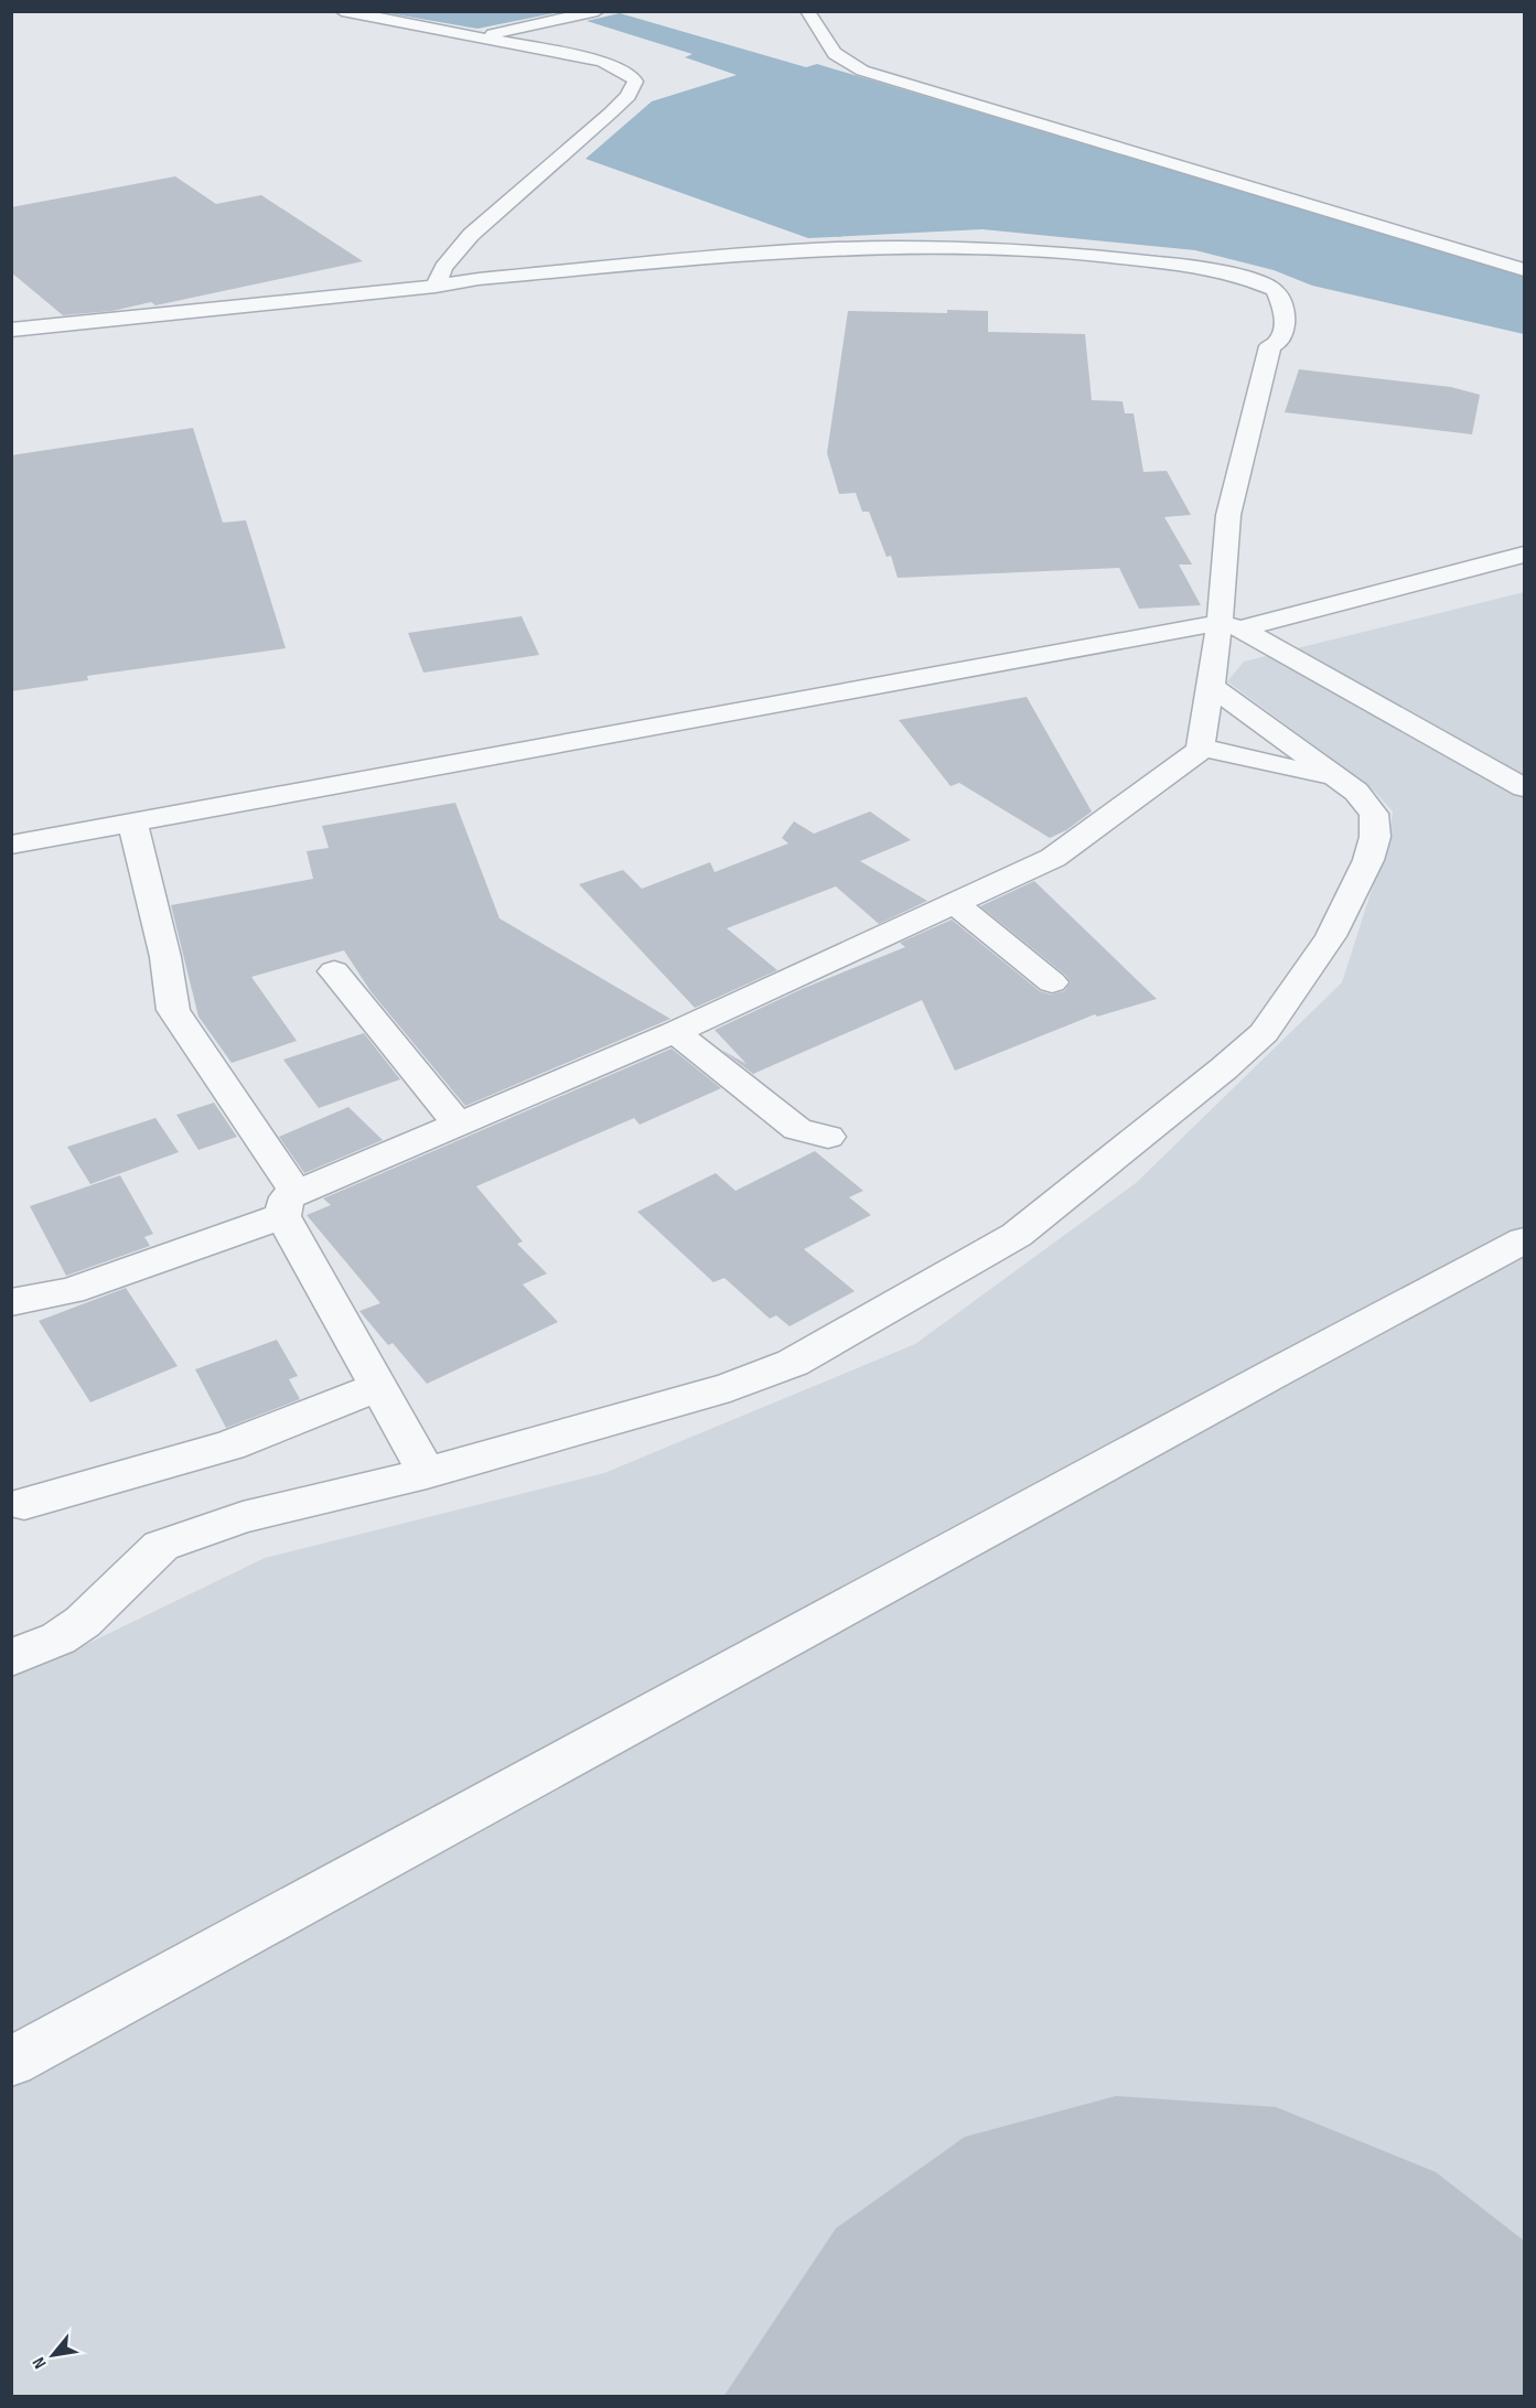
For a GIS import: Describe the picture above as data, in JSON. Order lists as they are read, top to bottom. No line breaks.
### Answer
{"north":"bottom left"}
